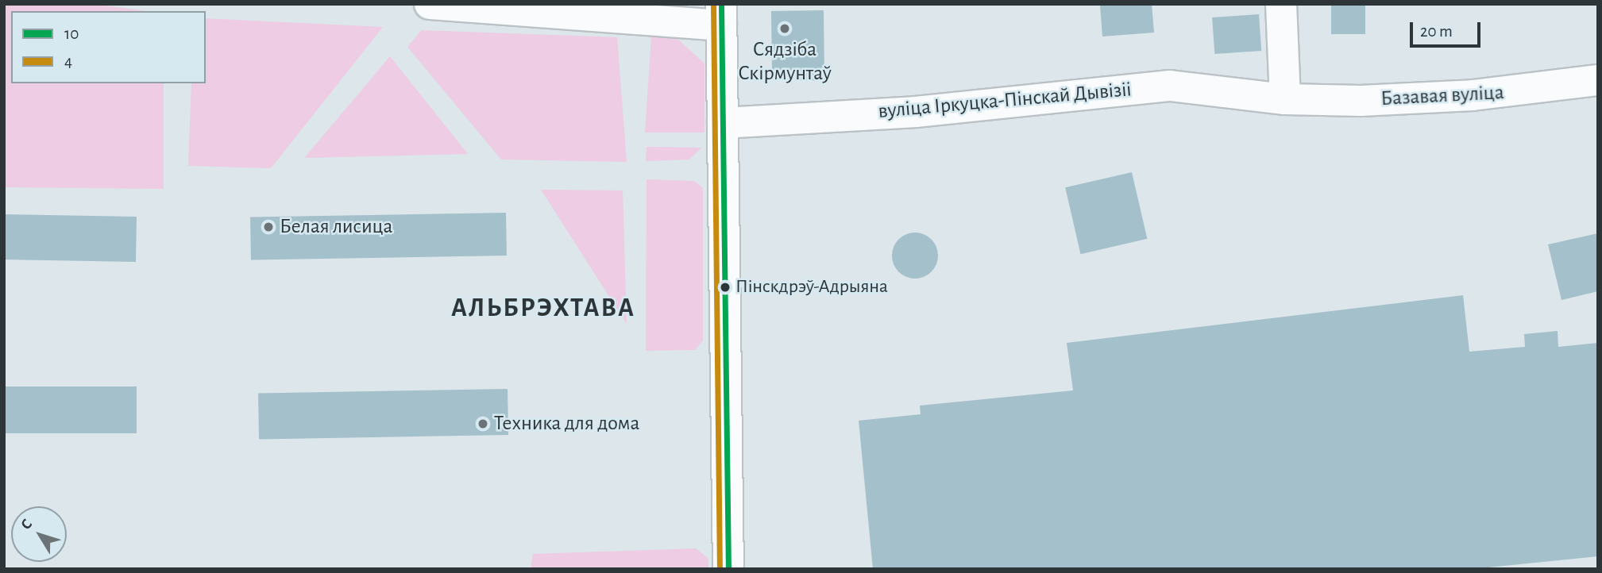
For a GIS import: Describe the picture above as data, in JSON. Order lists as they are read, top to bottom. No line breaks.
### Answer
{"streets":{"street":["Базавая вуліца","вуліца Іркуцка-Пінскай Дывізіі"]},"crossings":[["Базавая вуліца","вуліца Іркуцка-Пінскай Дывізіі"]],"districts":["АЛЬБРЭХТАВА"],"places":["Сядзіба Скірмунтаў","Белая лисица","Пінскдрэў-Адрыяна","Техника для дома"],"lines":["transit line 10","transit line 4"],"legend":["10","4"],"scale_bar":"20 m","north":"top left"}
